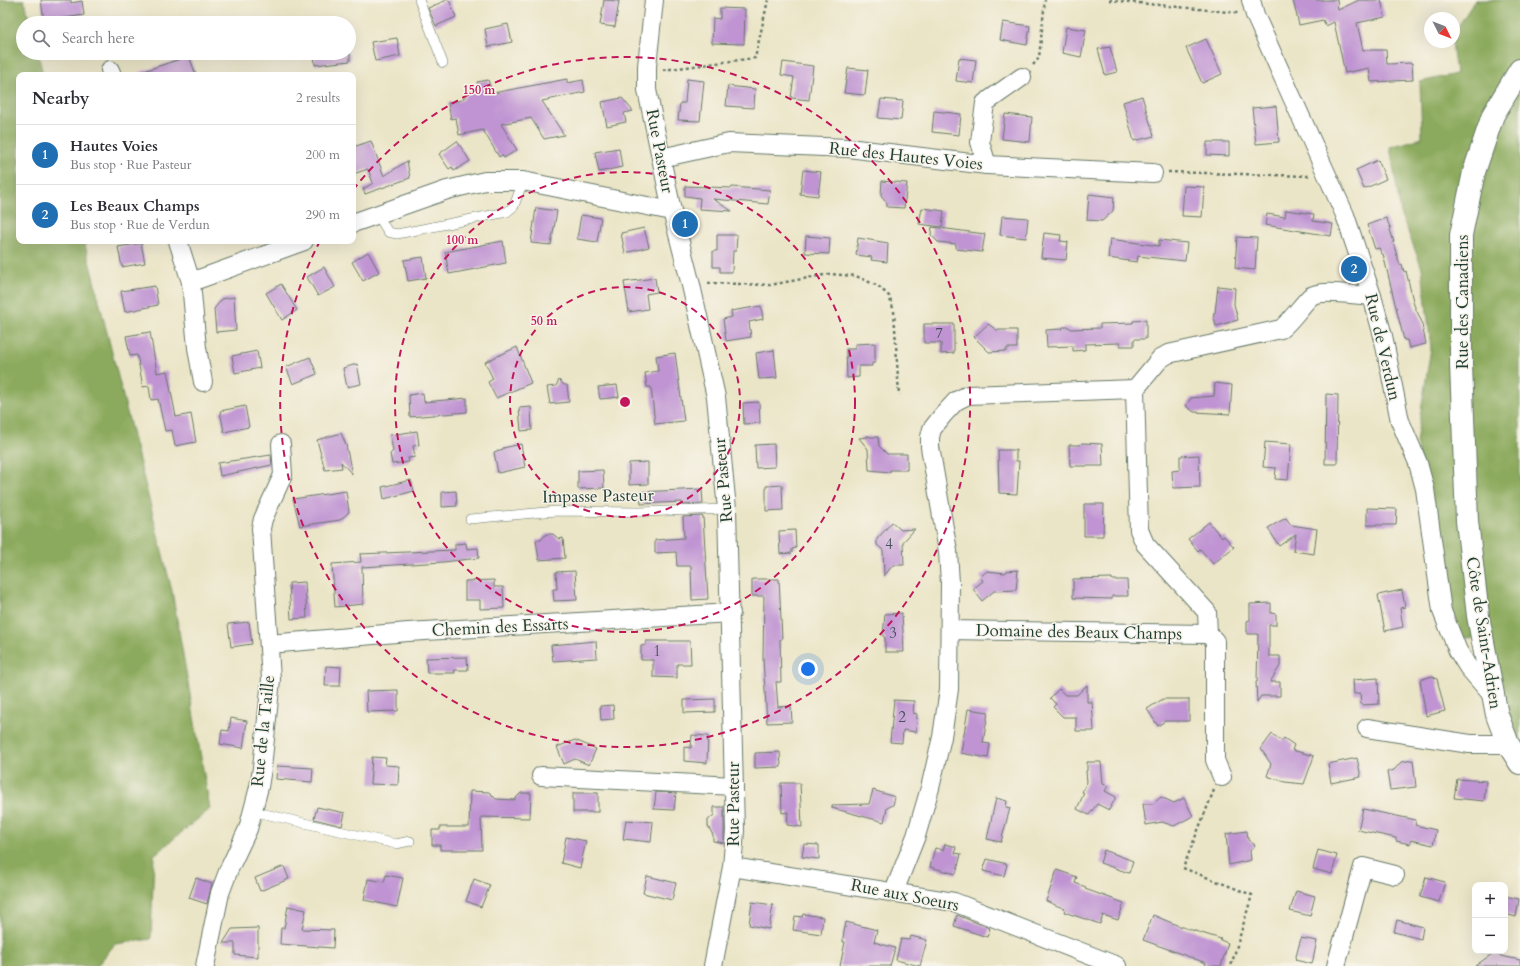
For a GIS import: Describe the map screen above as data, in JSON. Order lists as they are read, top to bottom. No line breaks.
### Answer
{"streets":{"main road":["Rue des Canadiens","Côte de Saint-Adrien"],"street":["Rue Pasteur","Rue des Hautes Voies","Rue de Verdun","Chemin des Essarts","Domaine des Beaux Champs","Rue de la Taille","Rue aux Soeurs"],"lane":["Impasse Pasteur"]},"crossings":[["Rue Pasteur","Rue des Hautes Voies"],["Rue Pasteur","Impasse Pasteur"],["Rue Pasteur","Chemin des Essarts"],["Rue Pasteur","Rue aux Soeurs"],["Rue des Canadiens","Côte de Saint-Adrien"],["Rue de Verdun","Côte de Saint-Adrien"],["Chemin des Essarts","Rue de la Taille"]],"house_numbers":["7","4","3","1","2"],"north":"bottom right","page":{"search":"Search here","heading":["Nearby","2 results"],"list":[{"mark":"1","name":"Hautes Voies","note":"Bus stop · Rue Pasteur","value":"200 m"},{"mark":"2","name":"Les Beaux Champs","note":"Bus stop · Rue de Verdun","value":"290 m"}],"pins":["1","2"],"map_buttons":["+","−"]},"rings":["150 m","100 m","50 m"]}
